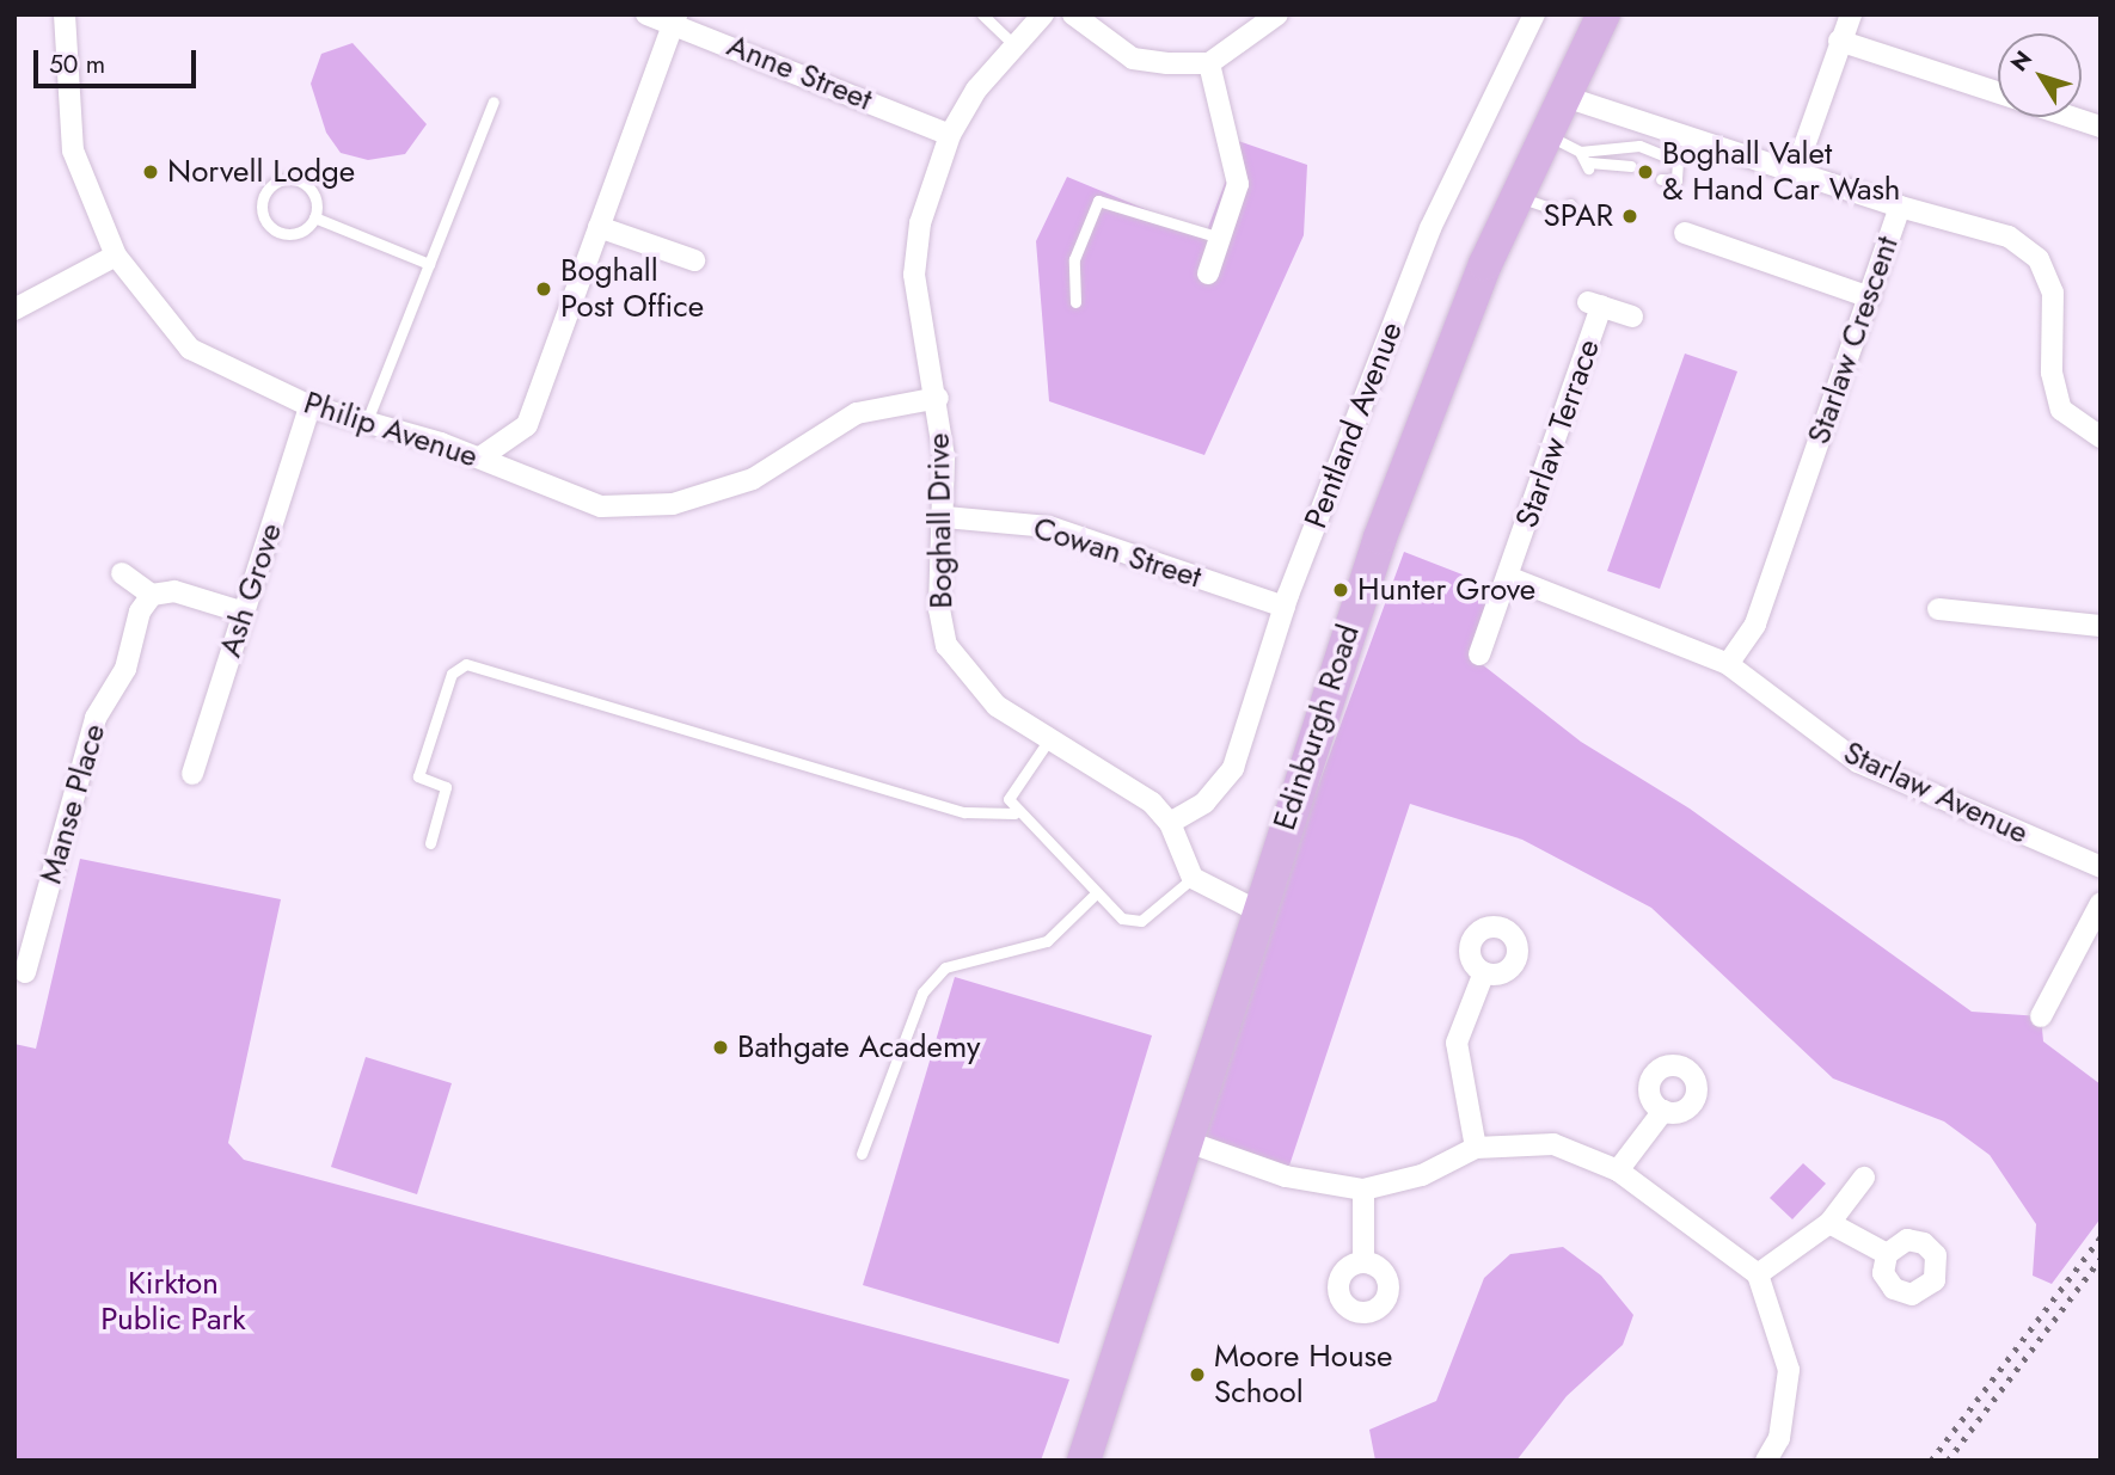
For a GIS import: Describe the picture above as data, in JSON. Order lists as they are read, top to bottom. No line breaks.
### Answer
{"streets":{"main road":["Edinburgh Road"],"street":["Anne Street","Starlaw Crescent","Pentland Avenue","Philip Avenue","Starlaw Terrace","Boghall Drive","Cowan Street","Ash Grove","Starlaw Avenue","Manse Place"]},"crossings":[["Anne Street","Boghall Drive"],["Starlaw Crescent","Edinburgh Road"],["Starlaw Crescent","Starlaw Avenue"],["Pentland Avenue","Boghall Drive"],["Pentland Avenue","Cowan Street"],["Philip Avenue","Boghall Drive"],["Philip Avenue","Ash Grove"],["Starlaw Terrace","Starlaw Avenue"],["Boghall Drive","Cowan Street"]],"parks":["Kirkton Public Park"],"places":["Norvell Lodge","Boghall Valet & Hand Car Wash","SPAR","Boghall Post Office","Hunter Grove","Bathgate Academy","Moore House School"],"scale_bar":"50 m","north":"top left"}
